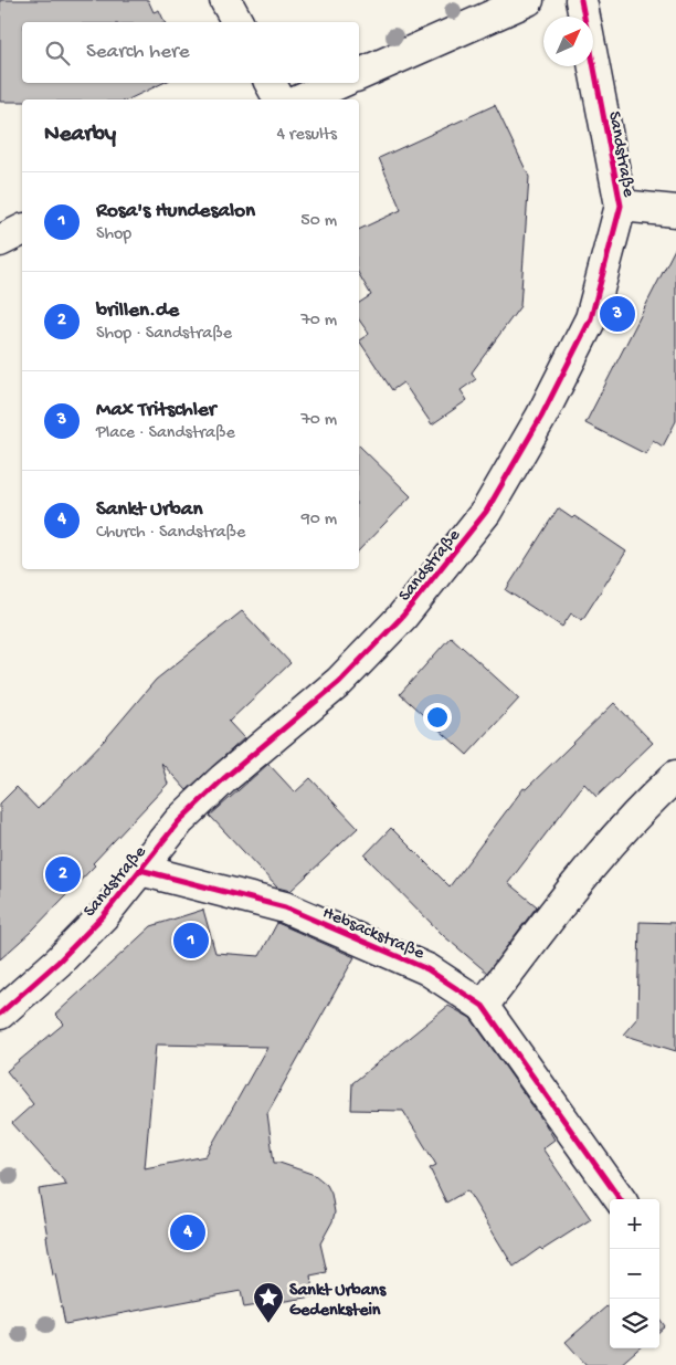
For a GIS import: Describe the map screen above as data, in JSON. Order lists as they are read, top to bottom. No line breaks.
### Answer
{"streets":{"street":["Sandstraße","Hebsackstraße"]},"crossings":[["Sandstraße","Hebsackstraße"]],"places":{"place":["Sankt Urbans Gedenkstein"]},"north":"top right","page":{"search":"Search here","heading":["Nearby","4 results"],"list":[{"mark":"1","name":"Rosa's Hundesalon","note":"Shop","value":"50 m"},{"mark":"2","name":"brillen.de","note":"Shop · Sandstraße","value":"70 m"},{"mark":"3","name":"Max Tritschler","note":"Place · Sandstraße","value":"70 m"},{"mark":"4","name":"Sankt Urban","note":"Church · Sandstraße","value":"90 m"}],"pins":["3","2","1","4"],"map_buttons":["+","−"]}}
